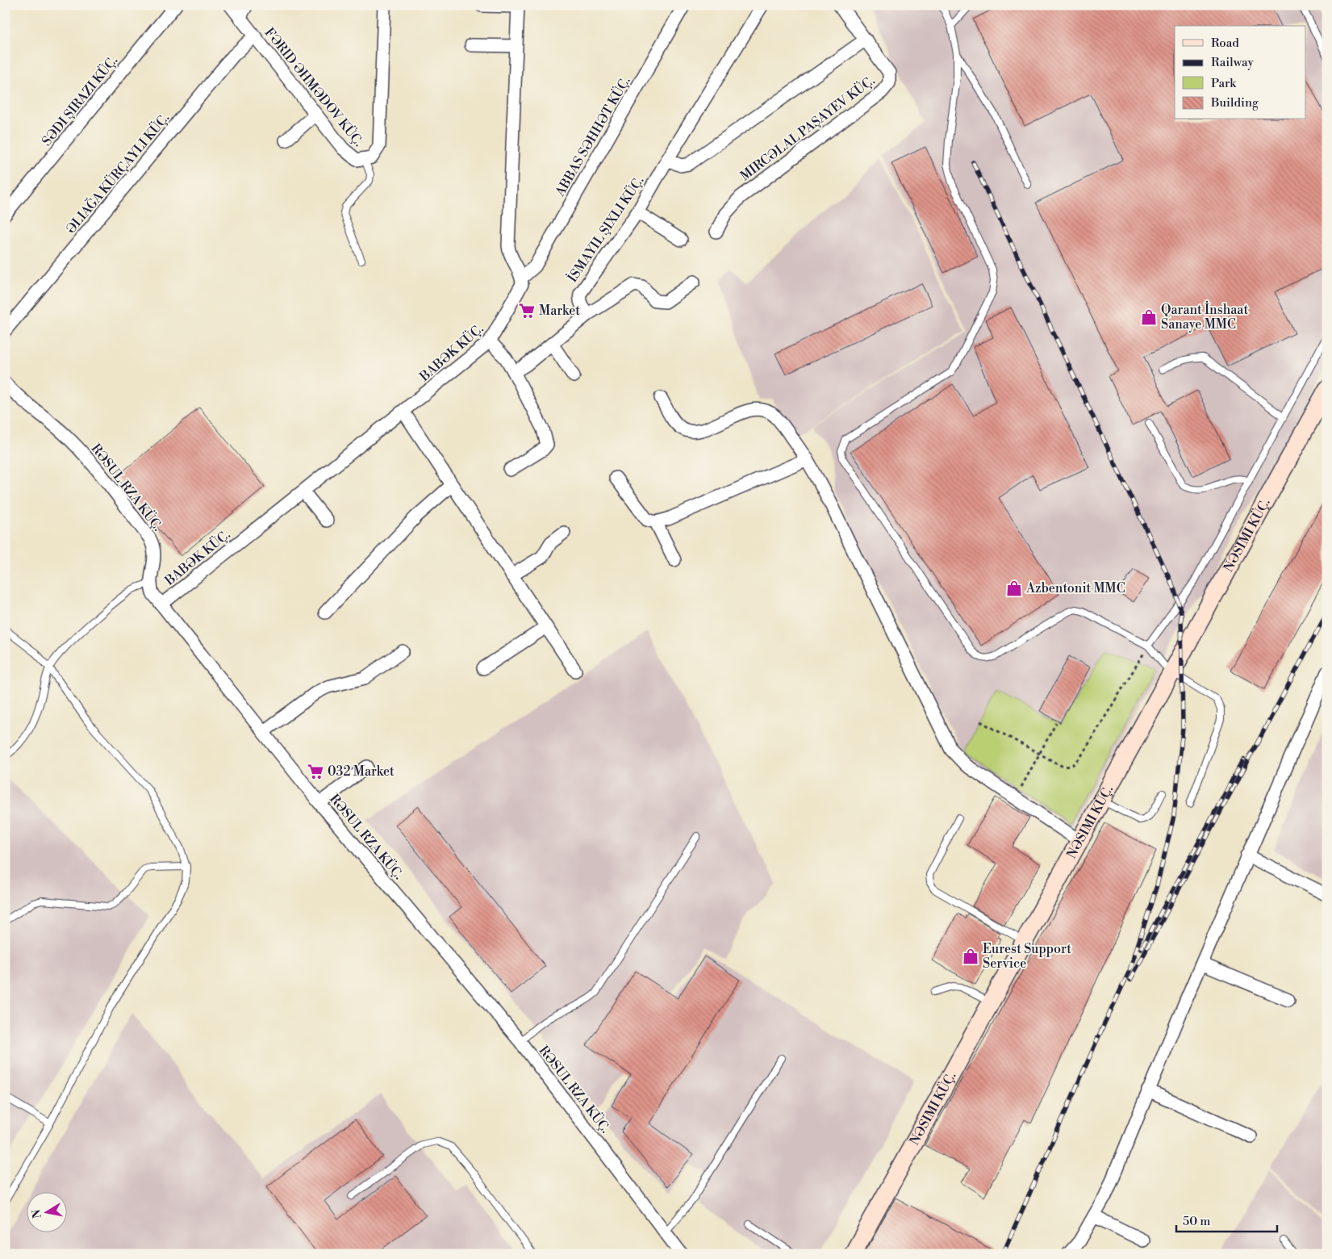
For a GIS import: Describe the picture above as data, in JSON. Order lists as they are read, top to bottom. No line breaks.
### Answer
{"streets":{"street":["FƏRID ƏHMƏDOV KÜÇ.","SƏDI ŞIRAZI KÜÇ.","MIRCƏLAL PAŞAYEV KÜÇ.","ABBAS SƏHHƏT KÜÇ.","BABƏK KÜÇ.","RƏSUL RZA KÜÇ.","NƏSIMI KÜÇ."]},"crossings":[["ABBAS SƏHHƏT KÜÇ.","BABƏK KÜÇ."],["BABƏK KÜÇ.","RƏSUL RZA KÜÇ."]],"places":{"supermarket":["Market","032 Market"],"shop":["Qarant İnshaat Sanaye MMC","Azbentonit MMC","Eurest Support Service"]},"legend":["Road","Railway","Park","Building"],"scale_bar":"50 m","north":"left"}
